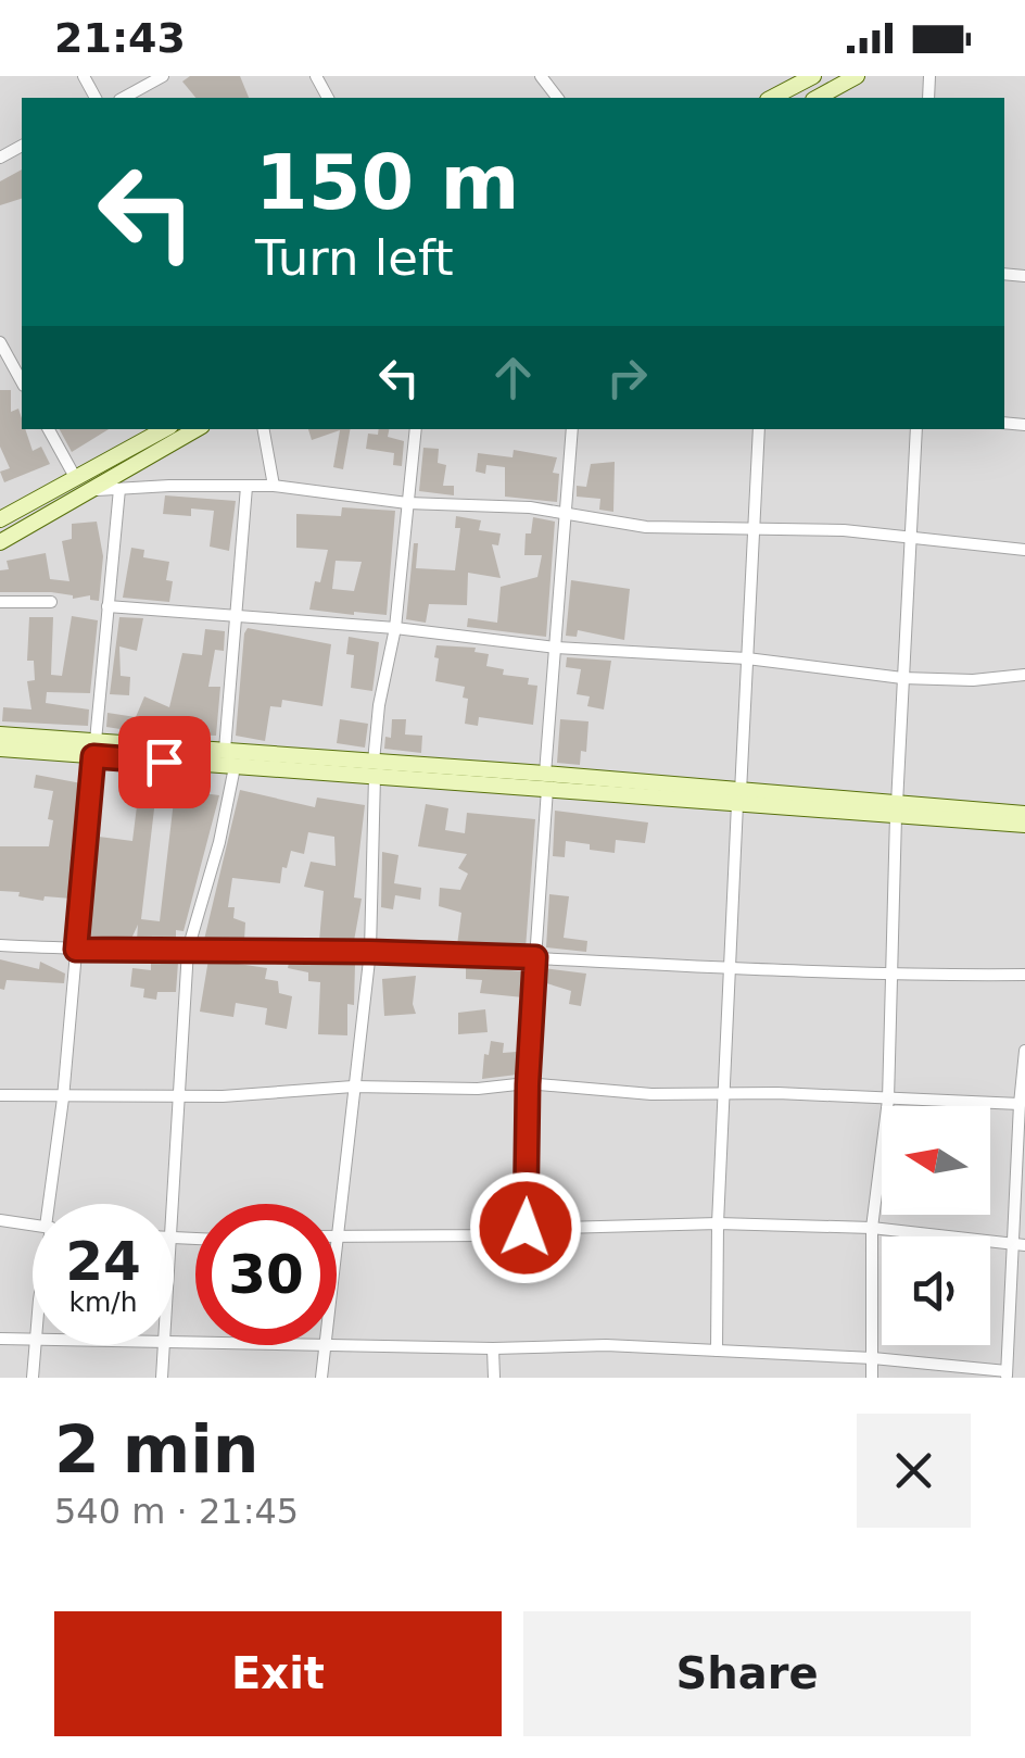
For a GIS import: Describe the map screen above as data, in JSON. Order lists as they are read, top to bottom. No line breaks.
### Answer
{"north":"left","page":{"status":"21:43","turn":["150 m","Turn left"],"speed":"24 km/h","limit":"30","heading":["2 min","540 m · 21:45"],"buttons":["Exit","Share"]}}
